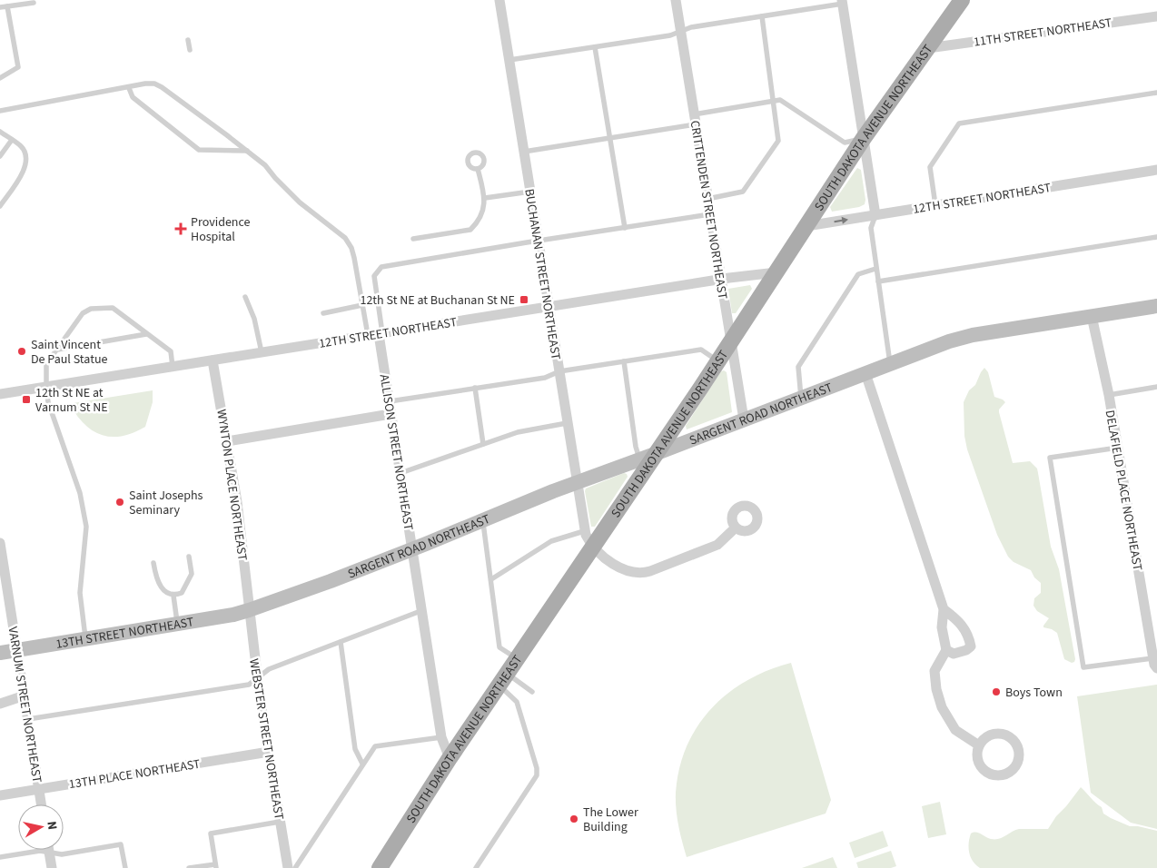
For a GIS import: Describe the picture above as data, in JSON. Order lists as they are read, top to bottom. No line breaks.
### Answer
{"streets":{"main road":["SOUTH DAKOTA AVENUE NORTHEAST","SARGENT ROAD NORTHEAST","13TH STREET NORTHEAST"],"street":["11TH STREET NORTHEAST","12TH STREET NORTHEAST","CRITTENDEN STREET NORTHEAST","BUCHANAN STREET NORTHEAST","ALLISON STREET NORTHEAST","WYNTON PLACE NORTHEAST","DELAFIELD PLACE NORTHEAST","VARNUM STREET NORTHEAST","WEBSTER STREET NORTHEAST","13TH PLACE NORTHEAST"]},"crossings":[["11TH STREET NORTHEAST","SOUTH DAKOTA AVENUE NORTHEAST"],["SOUTH DAKOTA AVENUE NORTHEAST","12TH STREET NORTHEAST"],["SOUTH DAKOTA AVENUE NORTHEAST","CRITTENDEN STREET NORTHEAST"],["SOUTH DAKOTA AVENUE NORTHEAST","BUCHANAN STREET NORTHEAST"],["SOUTH DAKOTA AVENUE NORTHEAST","SARGENT ROAD NORTHEAST"],["SOUTH DAKOTA AVENUE NORTHEAST","ALLISON STREET NORTHEAST"],["12TH STREET NORTHEAST","CRITTENDEN STREET NORTHEAST"],["12TH STREET NORTHEAST","BUCHANAN STREET NORTHEAST"],["12TH STREET NORTHEAST","ALLISON STREET NORTHEAST"],["12TH STREET NORTHEAST","WYNTON PLACE NORTHEAST"],["CRITTENDEN STREET NORTHEAST","SARGENT ROAD NORTHEAST"],["BUCHANAN STREET NORTHEAST","SARGENT ROAD NORTHEAST"],["SARGENT ROAD NORTHEAST","ALLISON STREET NORTHEAST"],["SARGENT ROAD NORTHEAST","WYNTON PLACE NORTHEAST"],["SARGENT ROAD NORTHEAST","DELAFIELD PLACE NORTHEAST"],["SARGENT ROAD NORTHEAST","13TH STREET NORTHEAST"],["SARGENT ROAD NORTHEAST","WEBSTER STREET NORTHEAST"],["WYNTON PLACE NORTHEAST","13TH STREET NORTHEAST"],["WYNTON PLACE NORTHEAST","WEBSTER STREET NORTHEAST"],["13TH STREET NORTHEAST","VARNUM STREET NORTHEAST"],["13TH STREET NORTHEAST","WEBSTER STREET NORTHEAST"],["VARNUM STREET NORTHEAST","13TH PLACE NORTHEAST"],["WEBSTER STREET NORTHEAST","13TH PLACE NORTHEAST"]],"places":{"health":["Providence Hospital"],"transit":["12th St NE at Buchanan St NE","12th St NE at Varnum St NE"],"other":["Saint Vincent De Paul Statue","Saint Josephs Seminary","Boys Town","The Lower Building"]},"north":"right"}
